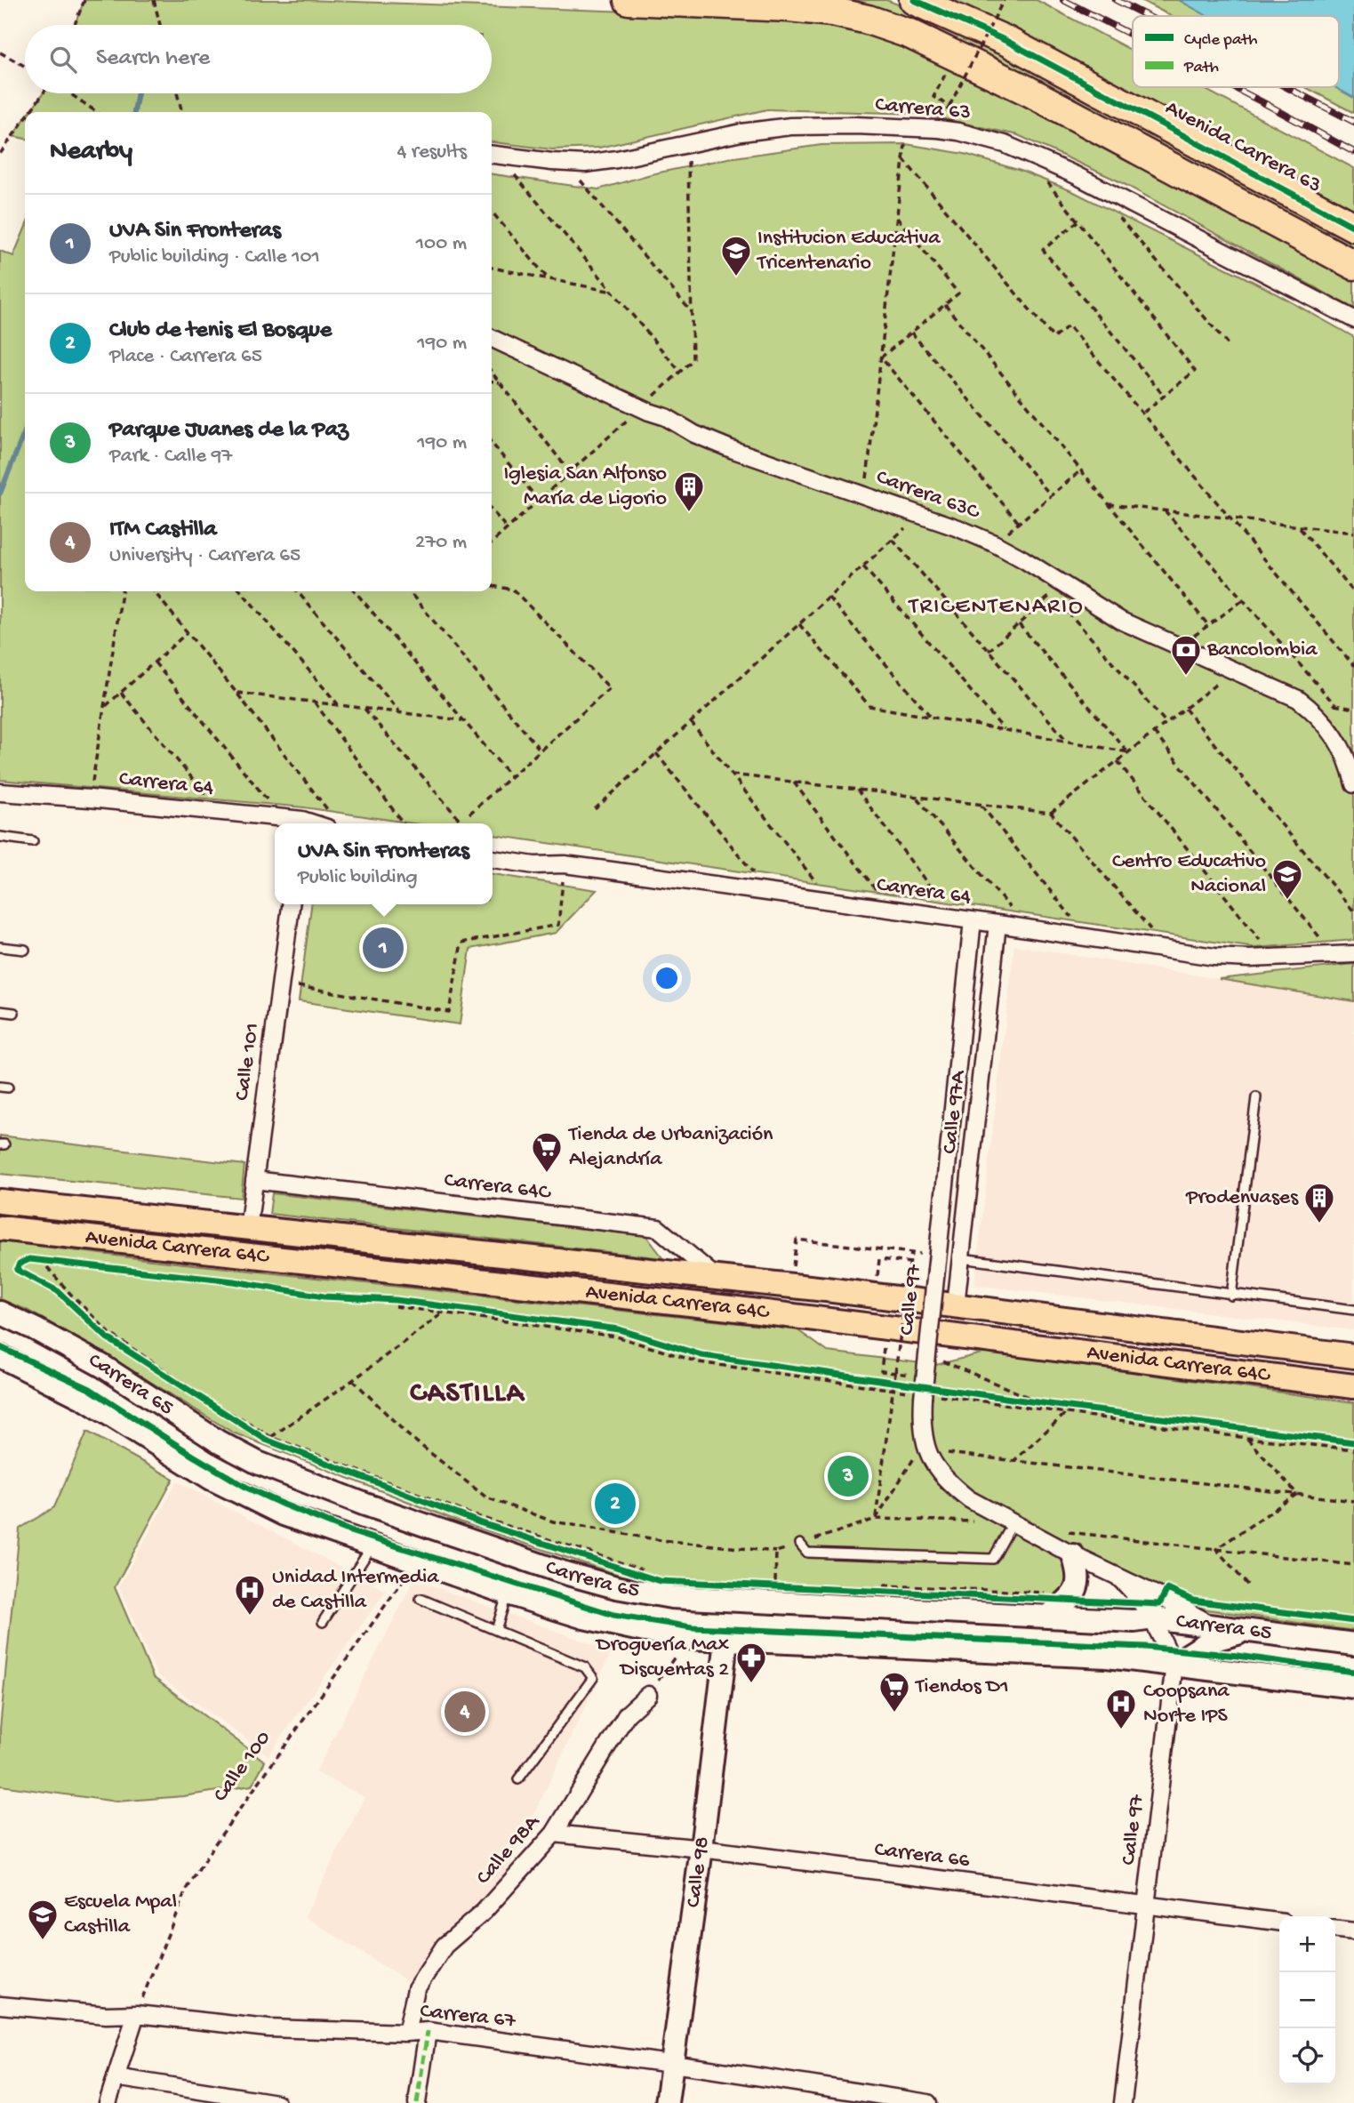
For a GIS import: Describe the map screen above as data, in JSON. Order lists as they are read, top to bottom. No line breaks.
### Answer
{"streets":{"highway":["Avenida Carrera 63"],"main road":["Avenida Carrera 64C","Carrera 65","Calle 98"],"street":["Carrera 63","Carrera 63C","Carrera 64","Calle 101","Calle 97A","Carrera 64C","Calle 97","Calle 98A","Carrera 66","Carrera 67"],"path":["Calle 100"]},"crossings":[["Carrera 64","Calle 97A"],["Carrera 64","Calle 97"],["Calle 101","Carrera 64C"],["Calle 101","Avenida Carrera 64C"],["Calle 97A","Avenida Carrera 64C"],["Carrera 64C","Avenida Carrera 64C"],["Calle 97","Carrera 65"],["Calle 97","Carrera 66"],["Carrera 65","Calle 98"],["Calle 100","Carrera 67"],["Calle 98A","Carrera 66"],["Calle 98A","Carrera 67"],["Carrera 66","Calle 98"],["Calle 98","Carrera 67"]],"districts":["TRICENTENARIO","CASTILLA"],"places":{"school or university":["Institucion Educativa Tricentenario","Centro Educativo Nacional","Escuela Mpal Castilla"],"building":["Iglesia San Alfonso María de Ligorio","Prodenvases"],"bank":["Bancolombia"],"supermarket":["Tienda de Urbanización Alejandría","Tiendos D1"],"hospital":["Unidad Intermedia de Castilla","Coopsana Norte IPS"],"pharmacy":["Droguería Max Discuentas 2"]},"legend":["Cycle path","Path"],"page":{"search":"Search here","heading":["Nearby","4 results"],"list":[{"mark":"1","name":"UVA Sin Fronteras","note":"Public building · Calle 101","value":"100 m"},{"mark":"2","name":"Club de tenis El Bosque","note":"Place · Carrera 65","value":"190 m"},{"mark":"3","name":"Parque Juanes de la Paz","note":"Park · Calle 97","value":"190 m"},{"mark":"4","name":"ITM Castilla","note":"University · Carrera 65","value":"270 m"}],"popup":["UVA Sin Fronteras","Public building"],"pins":["1","3","2","4"],"map_buttons":["+","−"]}}
